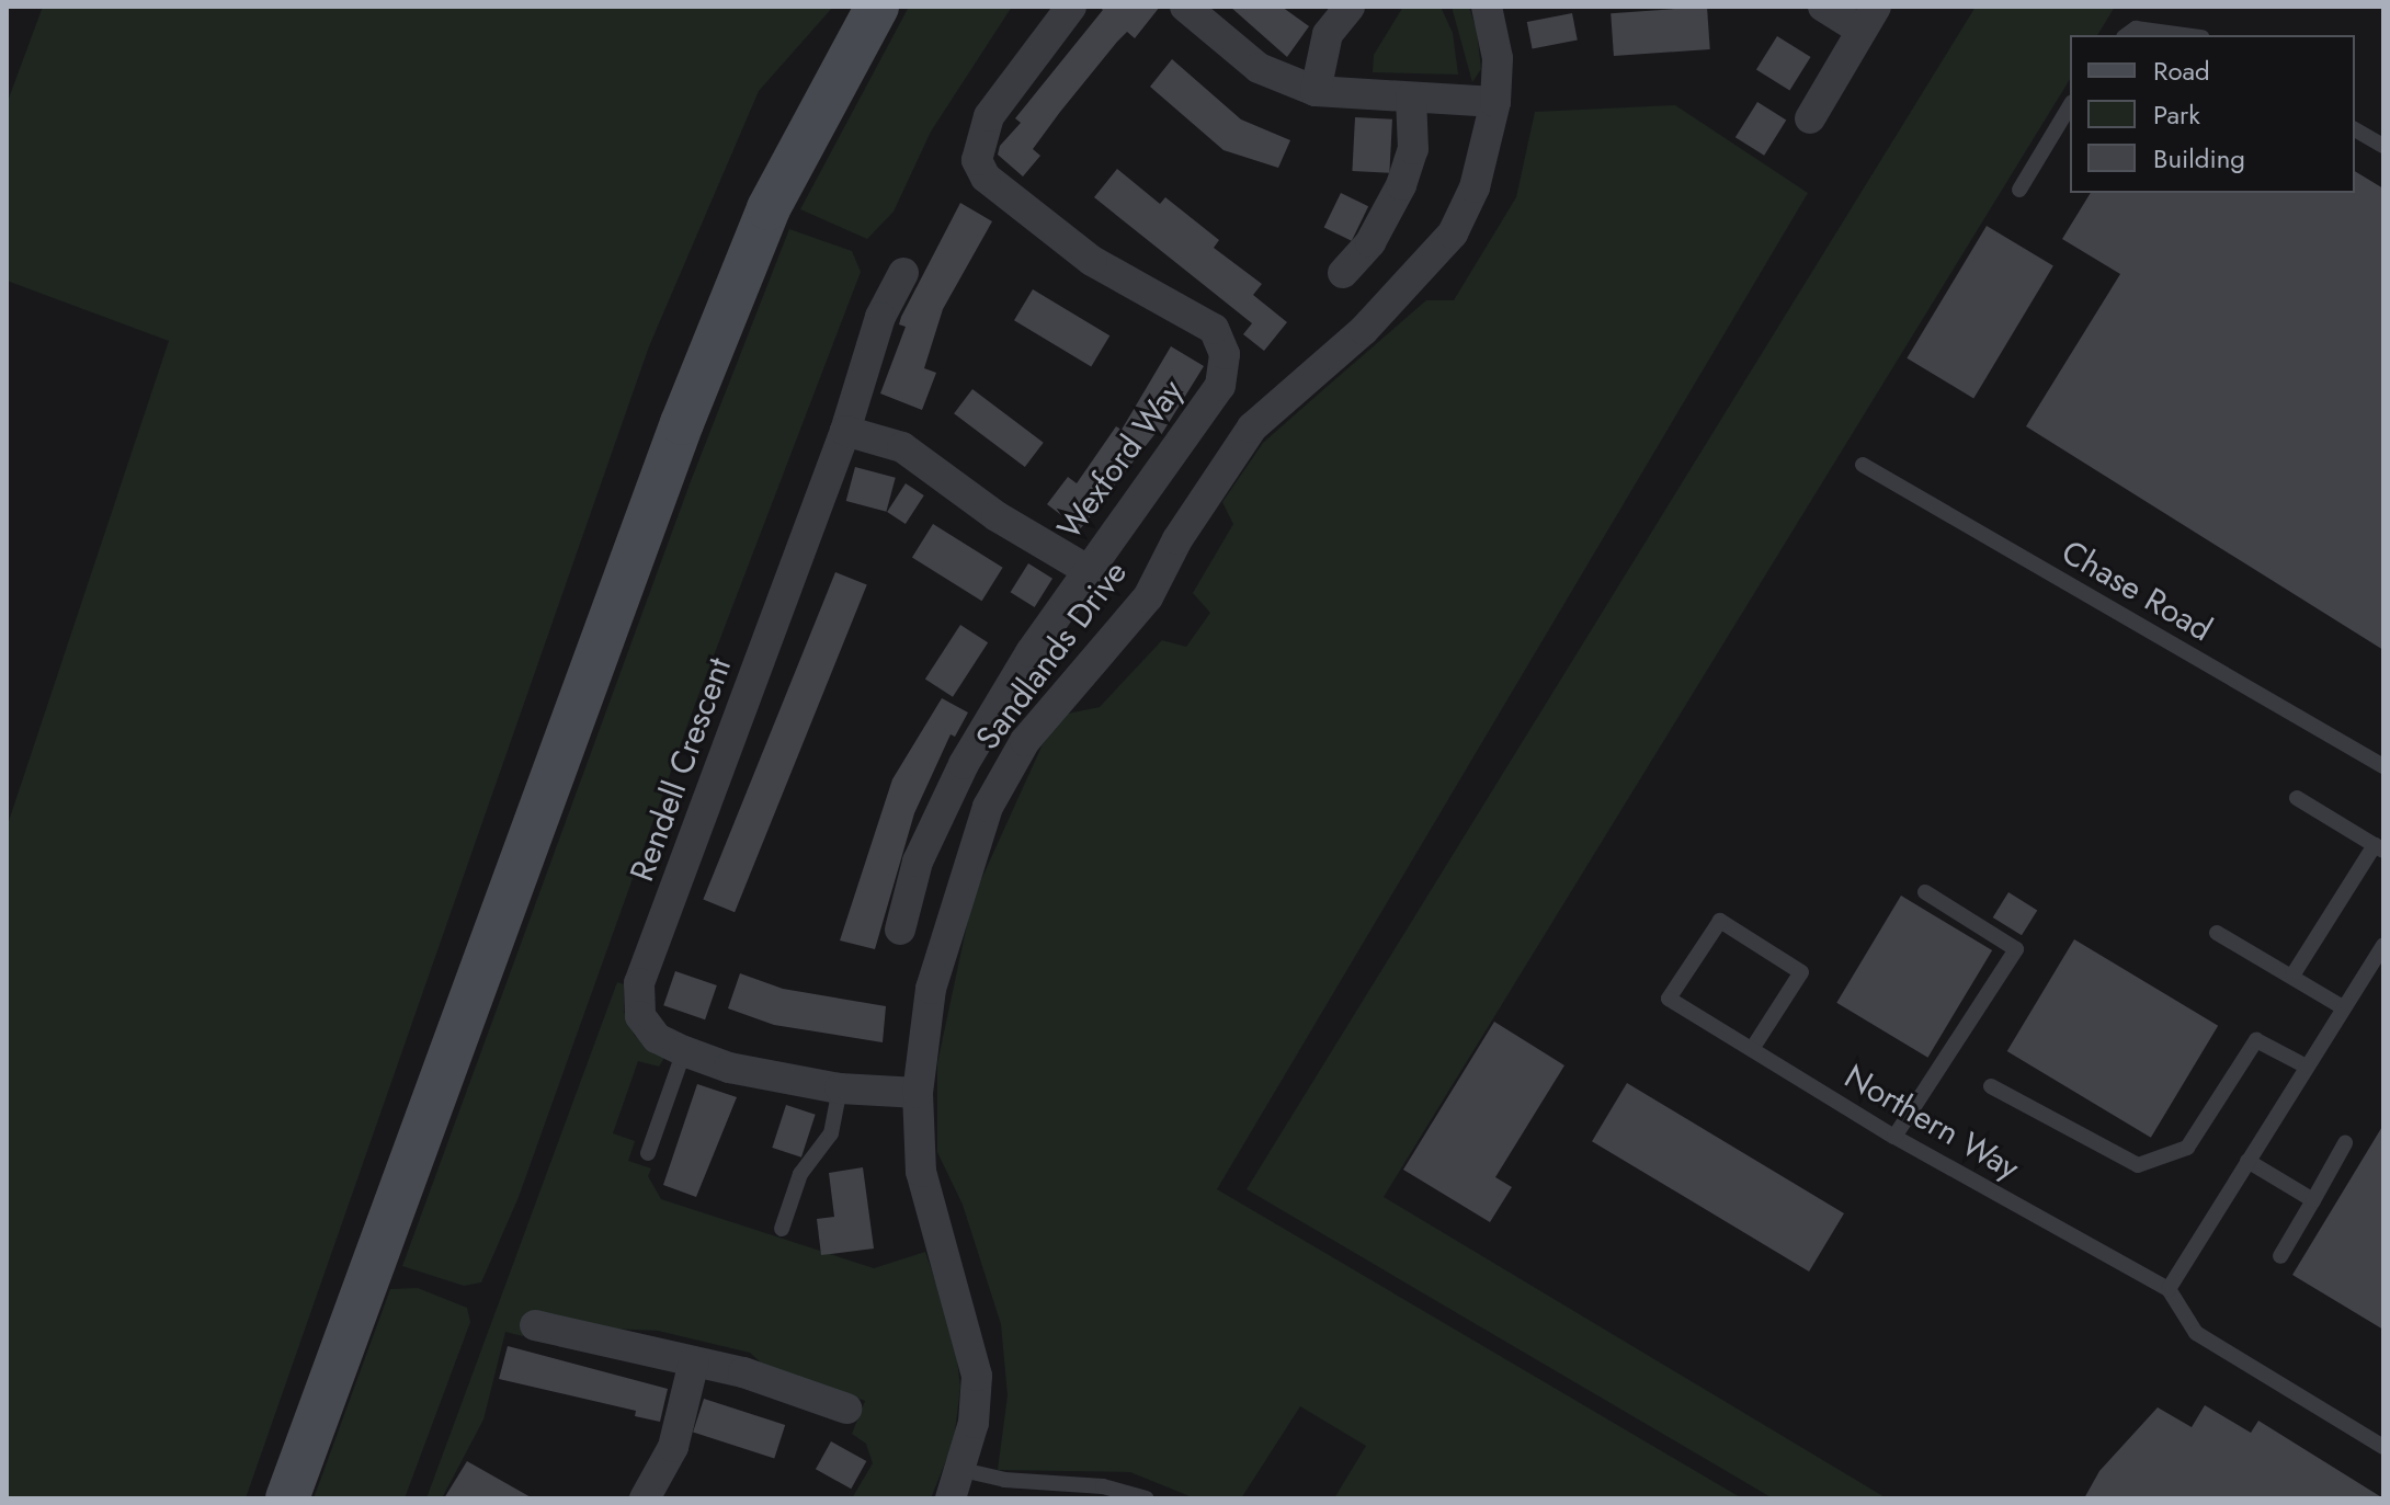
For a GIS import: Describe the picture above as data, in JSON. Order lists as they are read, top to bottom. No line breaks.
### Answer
{"streets":{"street":["Wexford Way","Sandlands Drive","Rendell Crescent"],"lane":["Chase Road","Northern Way"]},"crossings":[["Sandlands Drive","Rendell Crescent"]],"legend":["Road","Park","Building"]}
